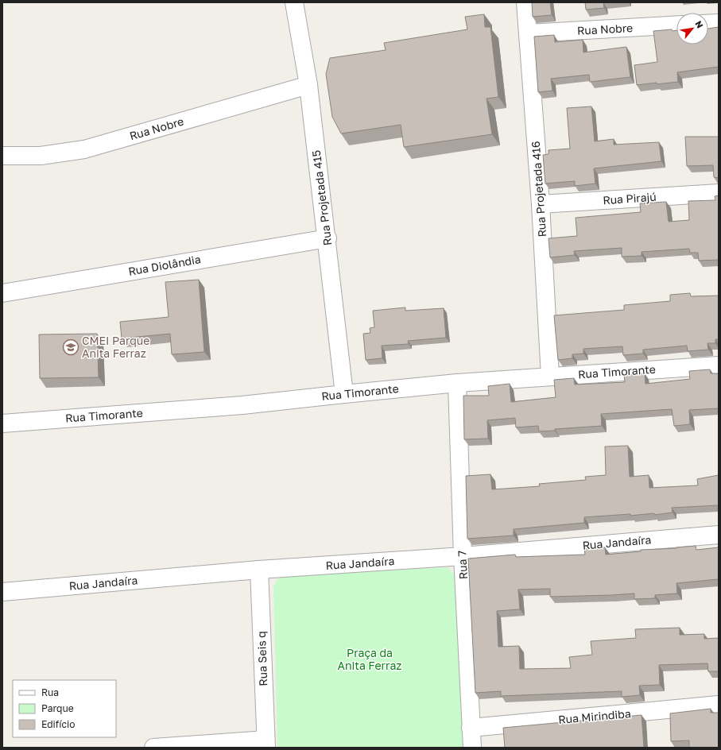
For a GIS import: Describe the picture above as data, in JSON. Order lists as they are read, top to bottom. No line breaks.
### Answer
{"streets":{"street":["Rua Nobre","Rua Projetada 416","Rua Projetada 415","Rua Pirajú","Rua Diolândia","Rua Timorante","Rua Jandaíra","Rua 7","Rua Seis q","Rua Mirindiba"]},"crossings":[["Rua Nobre","Rua Projetada 416"],["Rua Nobre","Rua Projetada 415"],["Rua Projetada 416","Rua Pirajú"],["Rua Projetada 416","Rua Timorante"],["Rua Projetada 415","Rua Diolândia"],["Rua Projetada 415","Rua Timorante"],["Rua Timorante","Rua 7"],["Rua Jandaíra","Rua 7"],["Rua Jandaíra","Rua Seis q"],["Rua 7","Rua Mirindiba"]],"parks":["Praça da Anita Ferraz"],"places":{"school or university":["CMEI Parque Anita Ferraz"]},"legend":["Rua","Parque","Edifício"],"north":"top right"}
